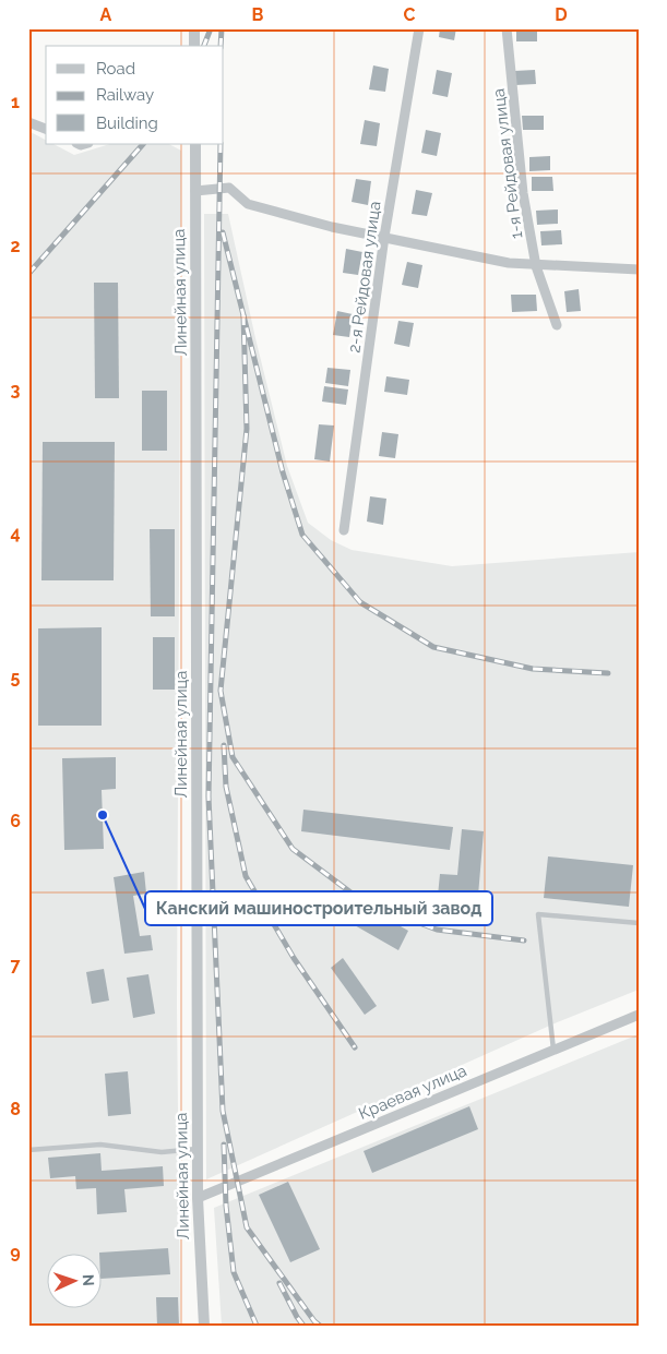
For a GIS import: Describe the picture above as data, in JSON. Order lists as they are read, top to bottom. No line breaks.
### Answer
{"streets":{"street":["1-я Рейдовая улица","2-я Рейдовая улица","Линейная улица","Краевая улица"]},"crossings":[["Линейная улица","Краевая улица"]],"places":["Канский машиностроительный завод"],"legend":["Road","Railway","Building"],"north":"right","grid":{"columns":["A","B","C","D"],"rows":["1","2","3","4","5","6","7","8","9"]}}
